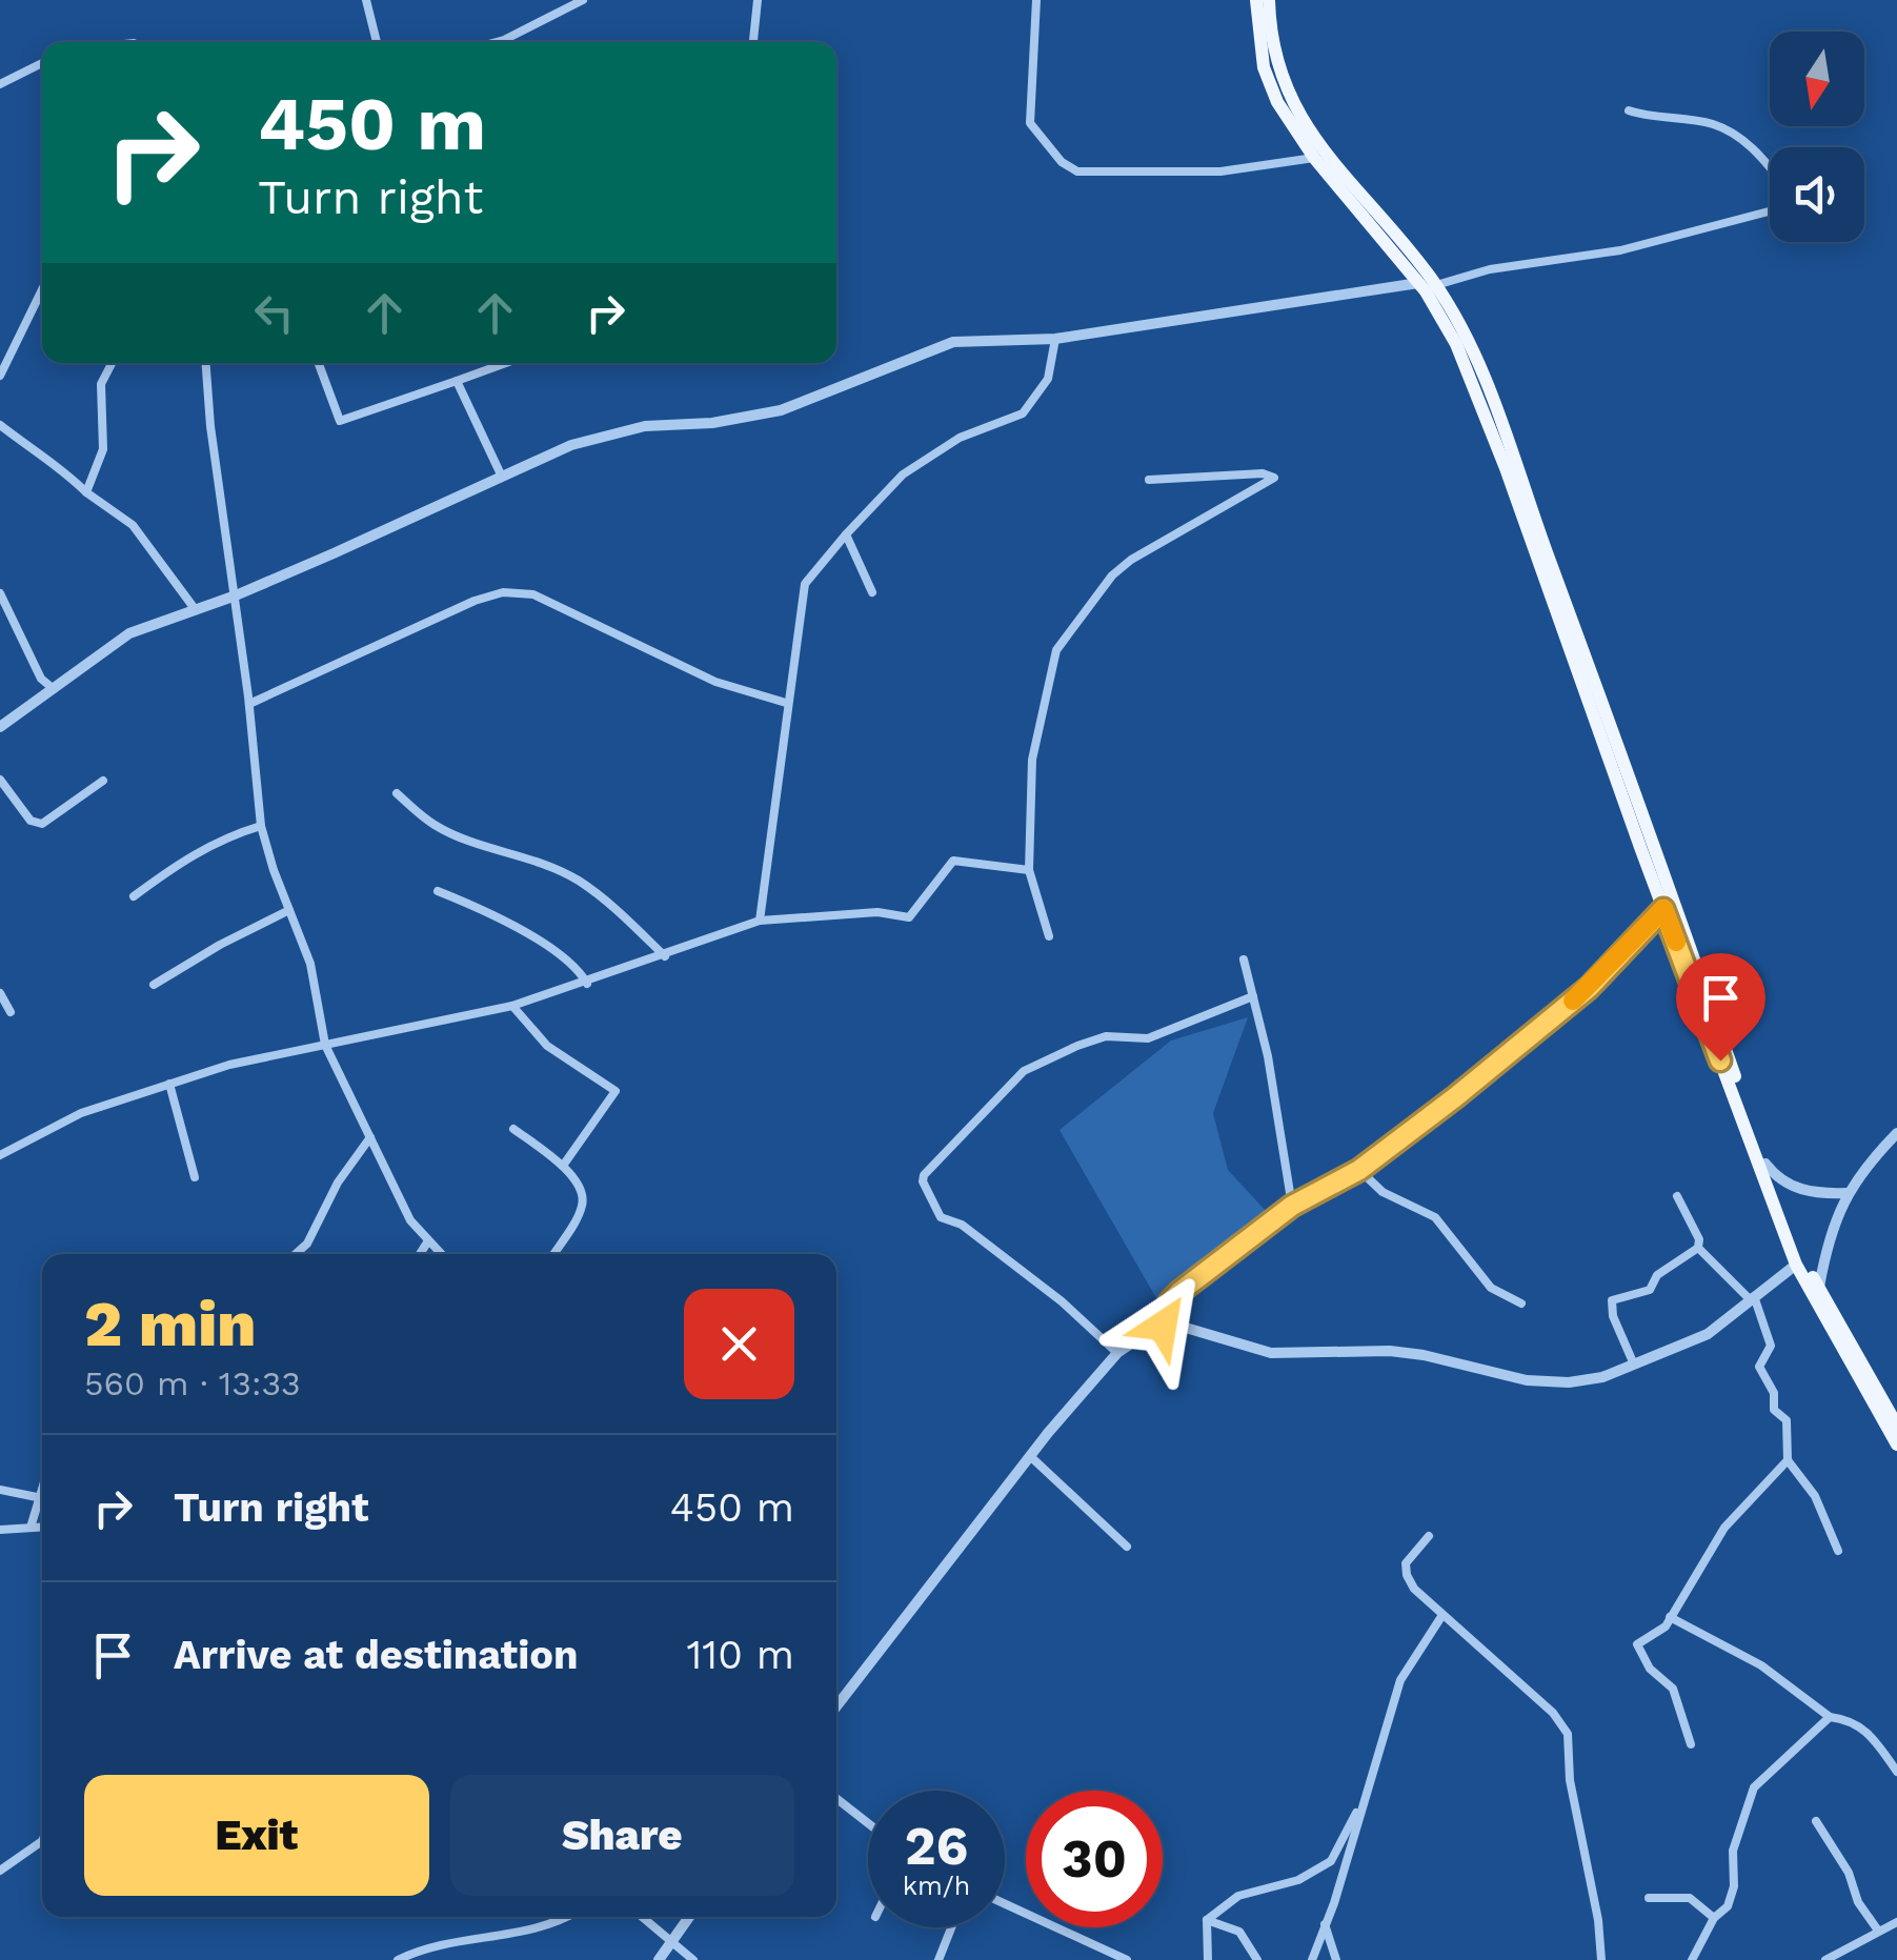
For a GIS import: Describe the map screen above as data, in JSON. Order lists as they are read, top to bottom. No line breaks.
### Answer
{"north":"bottom","page":{"turn":["450 m","Turn right"],"heading":["2 min","560 m · 13:33"],"list":[{"name":"Turn right","value":"450 m"},{"name":"Arrive at destination","value":"110 m"}],"buttons":["Exit","Share"],"speed":"26 km/h","limit":"30"}}
